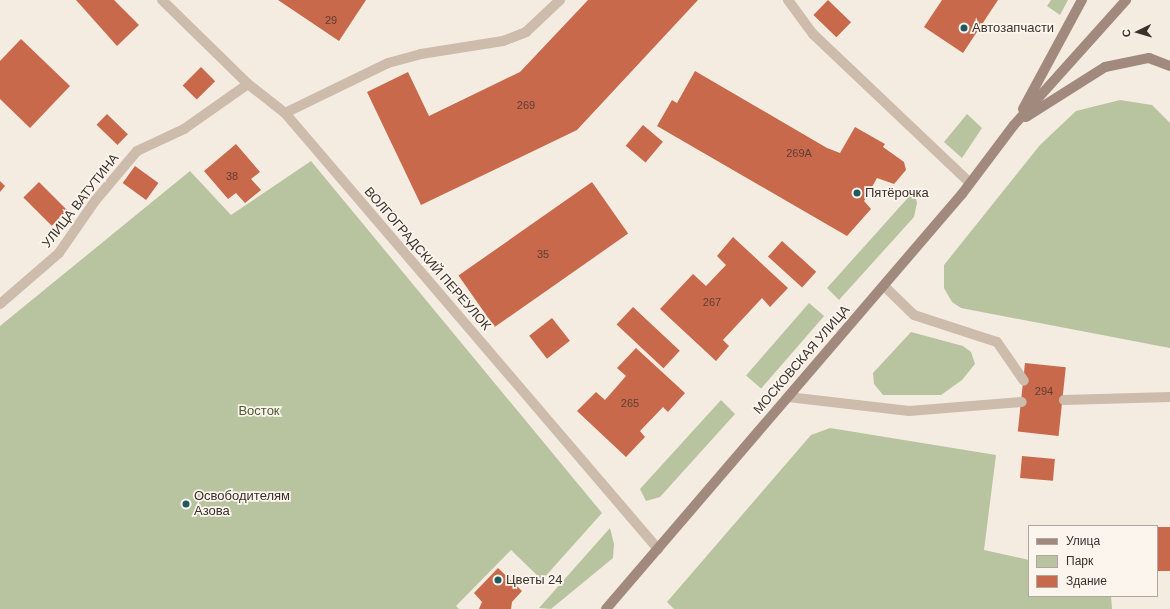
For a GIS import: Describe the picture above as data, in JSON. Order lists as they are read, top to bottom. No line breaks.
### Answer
{"streets":{"main road":["МОСКОВСКАЯ УЛИЦА"],"street":["УЛИЦА ВАТУТИНА","ВОЛГОГРАДСКИЙ ПЕРЕУЛОК"]},"crossings":[["УЛИЦА ВАТУТИНА","ВОЛГОГРАДСКИЙ ПЕРЕУЛОК"],["ВОЛГОГРАДСКИЙ ПЕРЕУЛОК","МОСКОВСКАЯ УЛИЦА"]],"parks":["Восток"],"places":["Автозапчасти","Пятёрочка","Освободителям Азова","Цветы 24"],"house_numbers":["29","269","269А","38","35","267","294","265"],"legend":["Улица","Парк","Здание"],"north":"left"}
